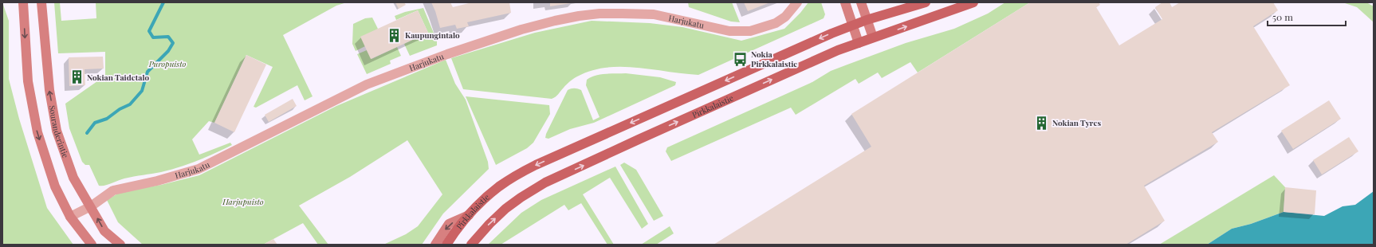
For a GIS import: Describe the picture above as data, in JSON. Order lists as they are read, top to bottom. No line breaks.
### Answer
{"streets":{"main road":["Pirkkalaistie"],"street":["Harjukatu","Souranderintie"]},"crossings":[["Harjukatu","Souranderintie"]],"parks":["Puropuisto","Harjupuisto"],"places":{"building":["Kaupungintalo","Nokian Taidetalo","Nokian Tyres"],"bus stop":["Nokia Pirkkalaistie"]},"scale_bar":"50 m"}
